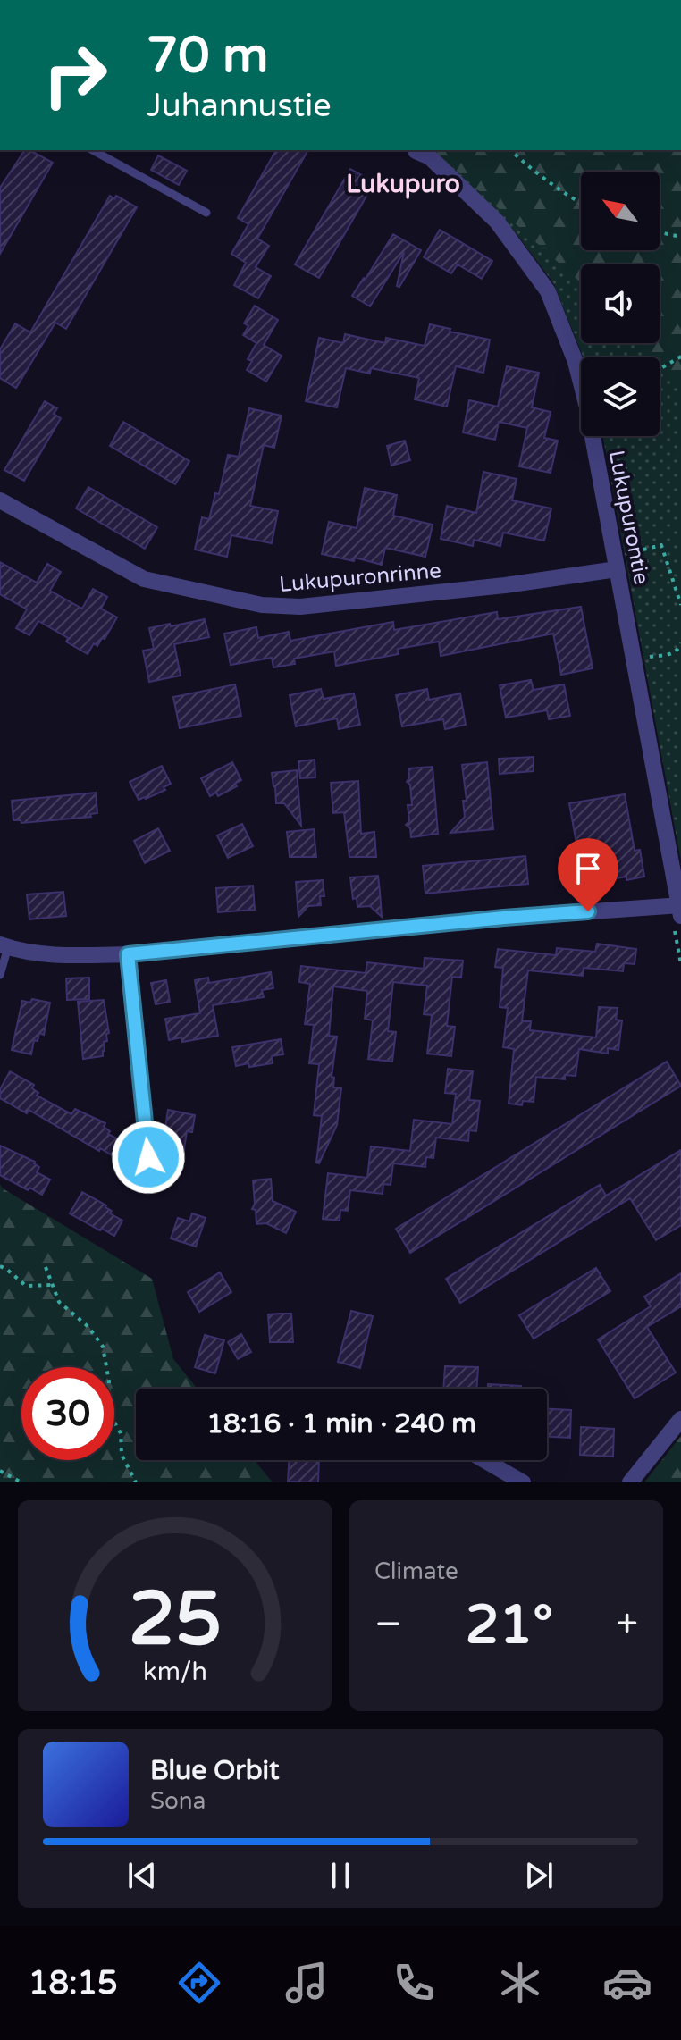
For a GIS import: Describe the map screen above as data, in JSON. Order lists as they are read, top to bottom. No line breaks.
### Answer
{"streets":{"street":["Lukupurontie","Lukupuronrinne"]},"crossings":[["Lukupurontie","Lukupuronrinne"]],"districts":["Lukupuro"],"north":"top left","page":{"turn":["70 m","Juhannustie"],"limit":"30","trip":"18:16 · 1 min · 240 m","tile":"Climate","heat":["−","21°","+"],"song":["Blue Orbit","Sona"],"tabs":"18:15","gauge":["25","km/h"]}}
